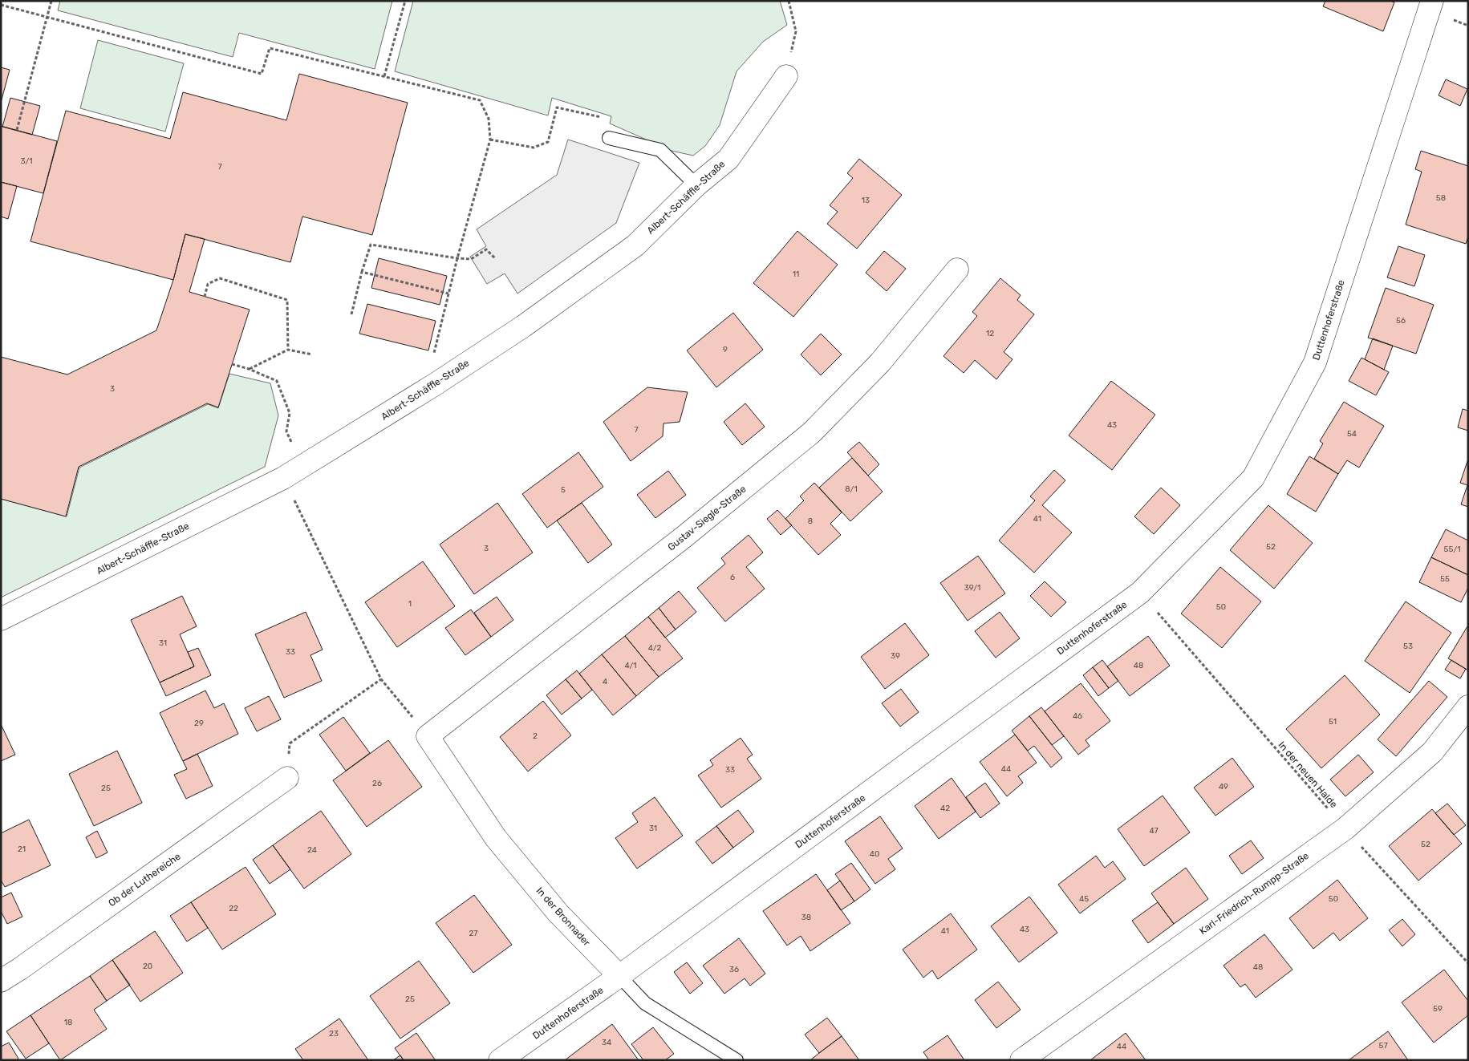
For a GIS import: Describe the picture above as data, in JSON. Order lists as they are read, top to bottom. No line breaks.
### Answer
{"streets":{"street":["Albert-Schäffle-Straße","Duttenhoferstraße","Gustav-Siegle-Straße","Ob der Luthereiche","Karl-Friedrich-Rumpp-Straße","In der Bronnader"],"path":["In der neuen Halde"]},"crossings":[["Duttenhoferstraße","In der neuen Halde"],["Duttenhoferstraße","In der Bronnader"],["Gustav-Siegle-Straße","In der Bronnader"],["In der neuen Halde","Karl-Friedrich-Rumpp-Straße"]],"house_numbers":["3/1","7","58","13","11","56","12","9","3","43","7","54","8/1","5","41","8","52","3","55/1","6","55","39/1","1","50","31","53","4/2","33","39","4/1","48","4","46","51","29","2","44","33","26","49","25","42","31","47","52","21","24","40","45","50","22","38","43","41","27","20","48","36","25","59","18","23","34","57","44"]}
